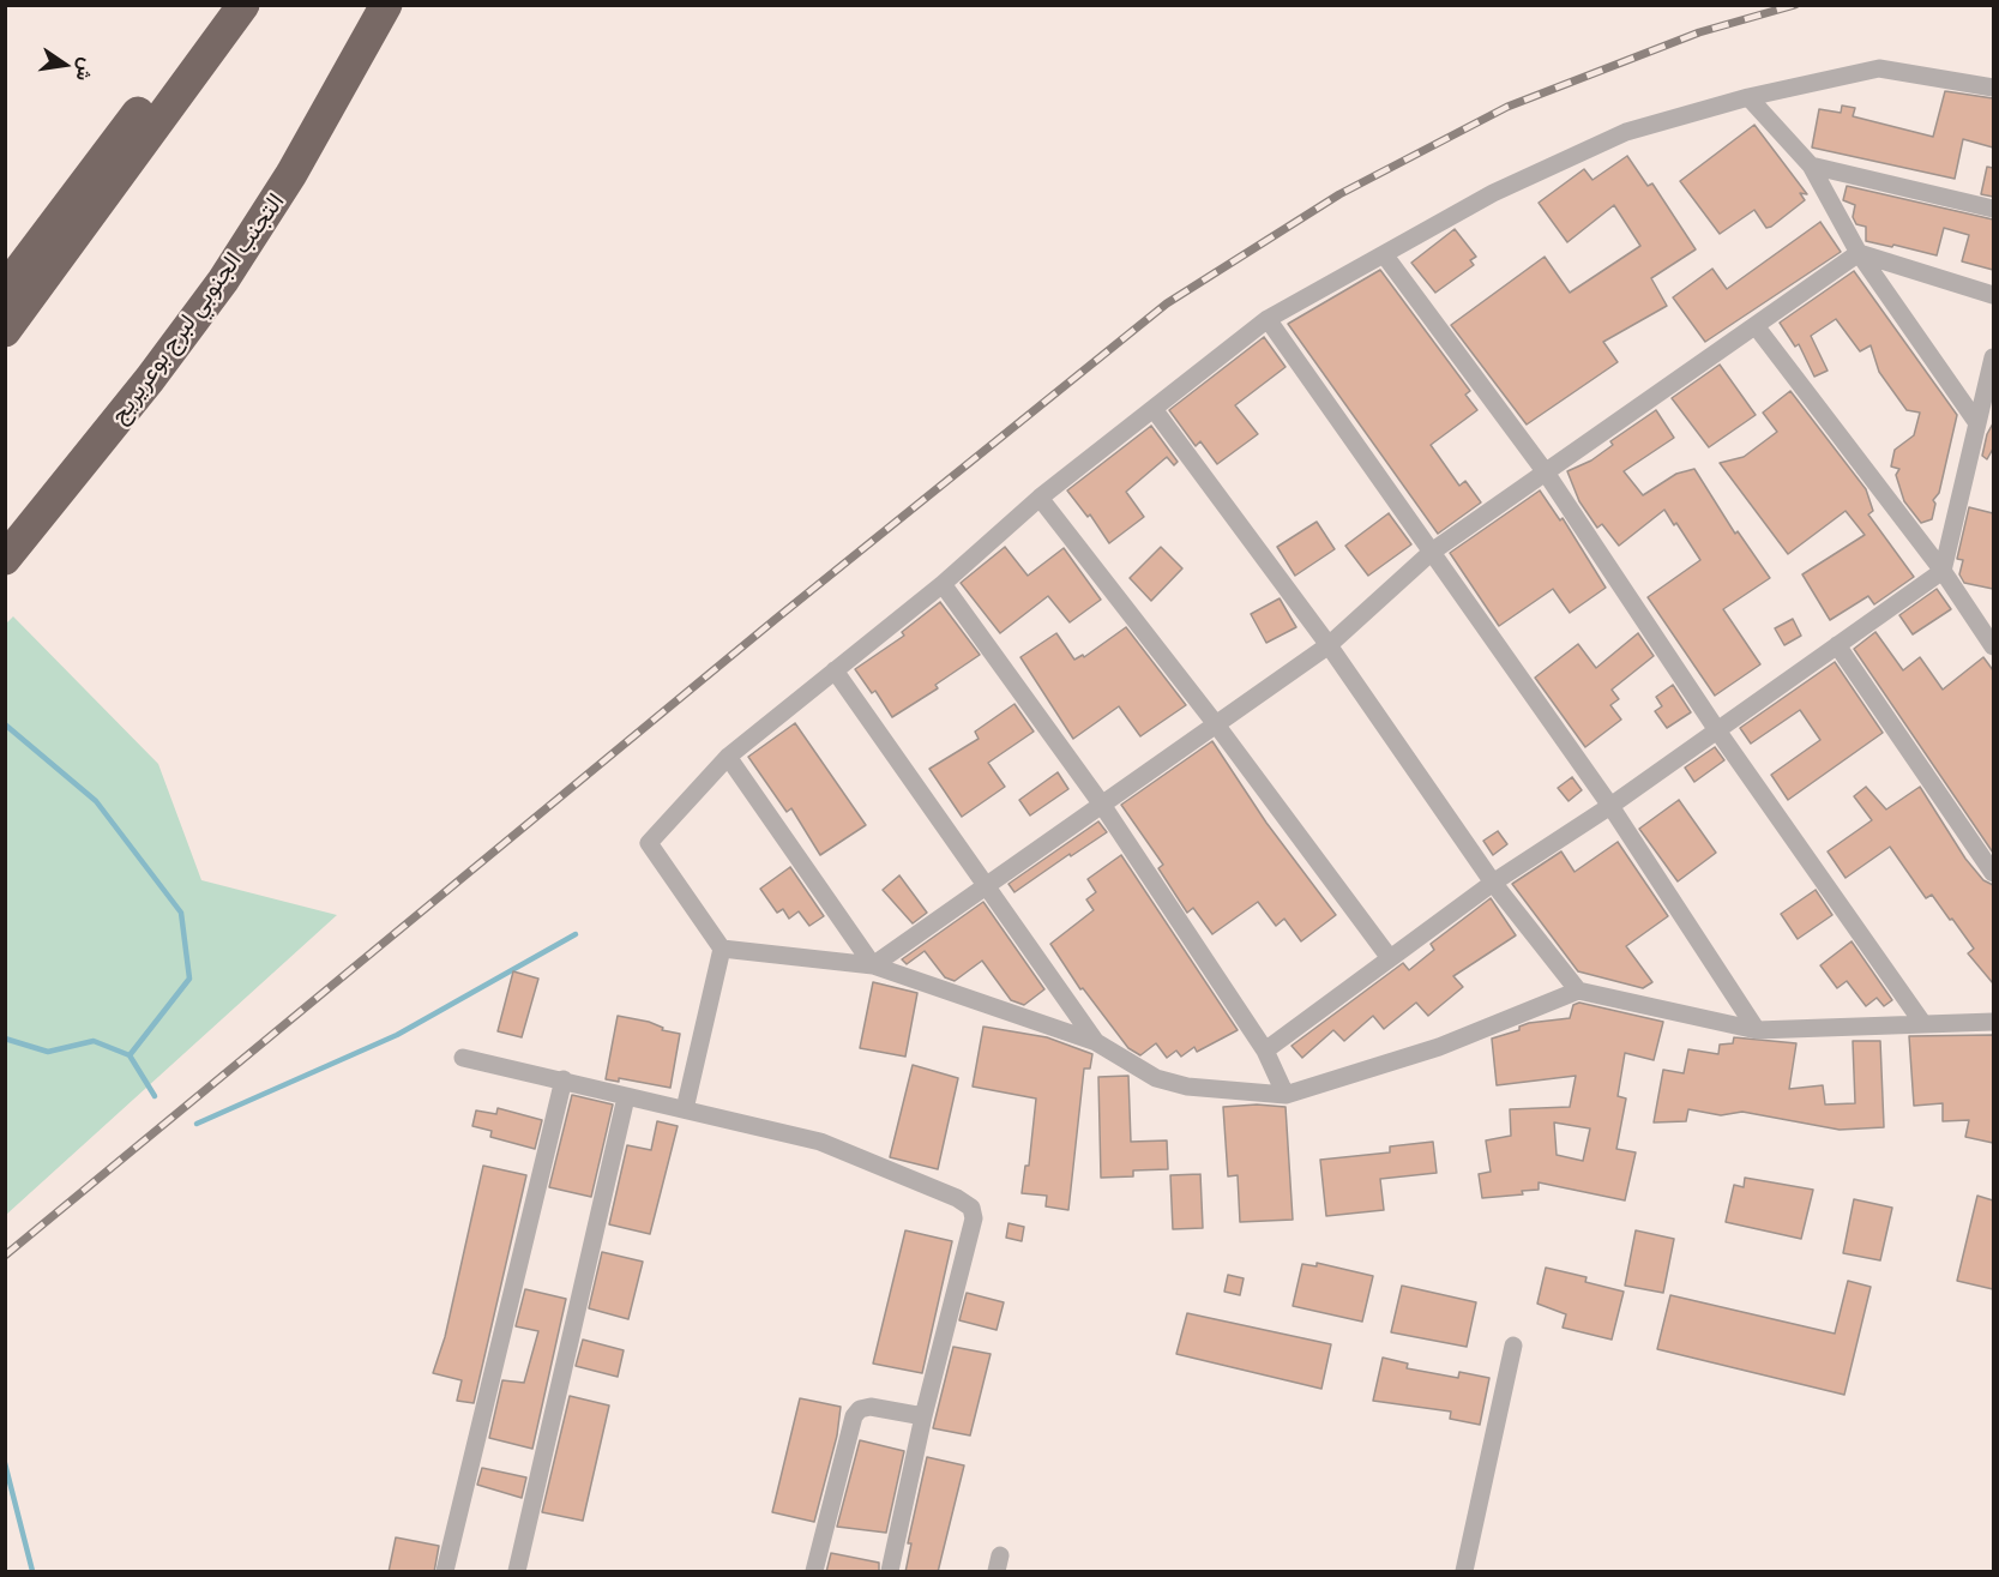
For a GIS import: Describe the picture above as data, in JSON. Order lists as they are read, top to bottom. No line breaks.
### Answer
{"streets":{"highway":["التجنب الجنوبي لبرج بوعريريج"]},"north":"right"}
